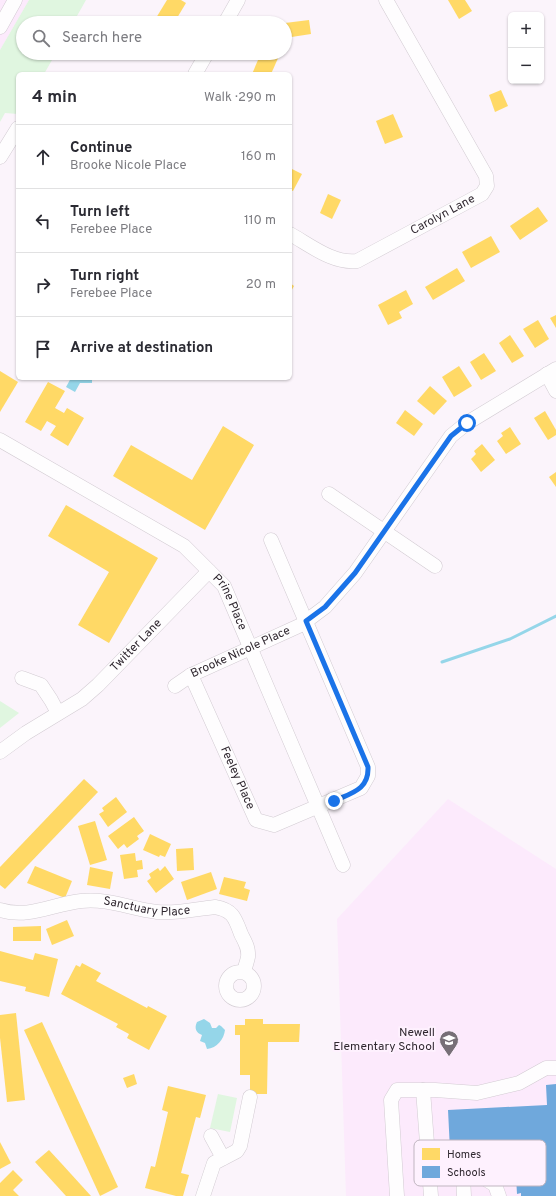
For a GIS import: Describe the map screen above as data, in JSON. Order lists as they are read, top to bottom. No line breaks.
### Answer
{"streets":{"street":["Carolyn Lane","Prine Place","Twitter Lane","Brooke Nicole Place","Feeley Place","Sanctuary Place"]},"crossings":[["Prine Place","Twitter Lane"],["Prine Place","Brooke Nicole Place"],["Prine Place","Feeley Place"],["Brooke Nicole Place","Feeley Place"]],"places":{"school or university":["Newell Elementary School"]},"legend":["Homes","Schools"],"page":{"map_buttons":["+","−"],"search":"Search here","heading":["4 min","Walk · 290 m"],"list":[["Continue","Brooke Nicole Place","160 m"],["Turn left","Ferebee Place","110 m"],["Turn right","Ferebee Place","20 m"],"Arrive at destination"]}}
